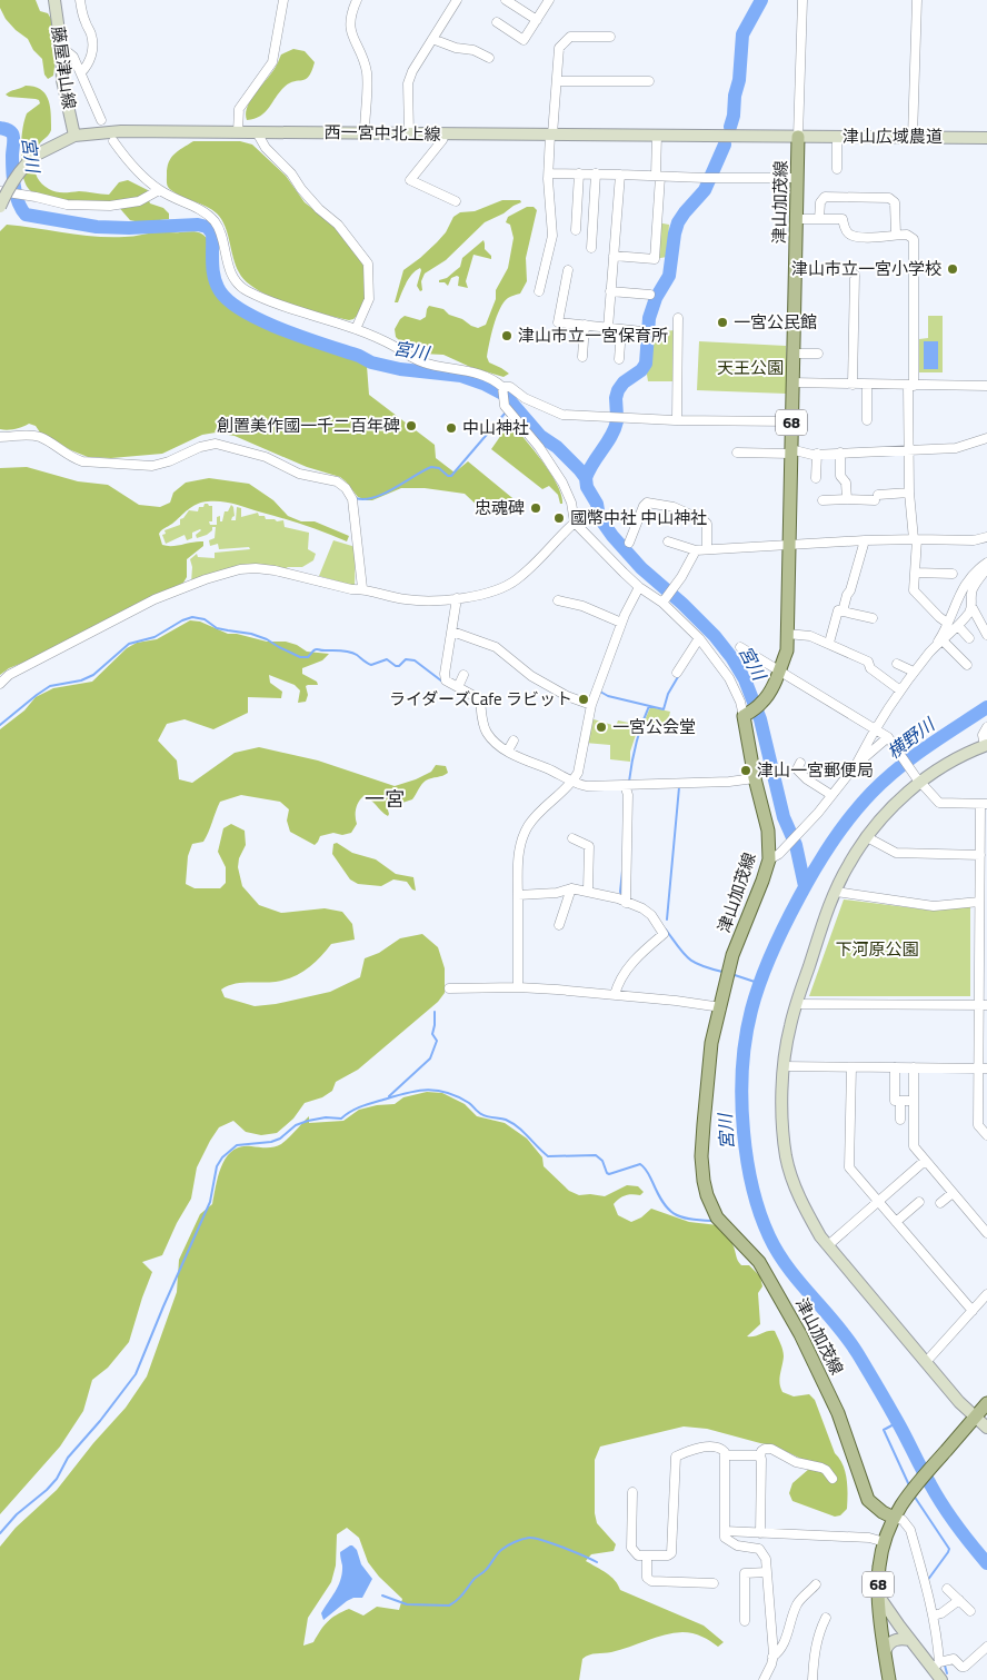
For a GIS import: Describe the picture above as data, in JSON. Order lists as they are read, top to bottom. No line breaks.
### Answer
{"streets":{"main road":["藤屋津山線","西一宮中北上線","津山広域農道","津山加茂線","68"]},"crossings":[["藤屋津山線","西一宮中北上線"],["西一宮中北上線","津山広域農道"],["西一宮中北上線","津山加茂線"],["津山広域農道","津山加茂線"],["津山加茂線","68"]],"districts":["一宮"],"water":["宮川","横野川"],"parks":["天王公園","下河原公園"],"places":["津山市立一宮小学校","一宮公民館","津山市立一宮保育所","創置美作國一千二百年碑","中山神社","忠魂碑","國幣中社 中山神社","ライダーズCafe ラビット","一宮公会堂","津山一宮郵便局"]}
